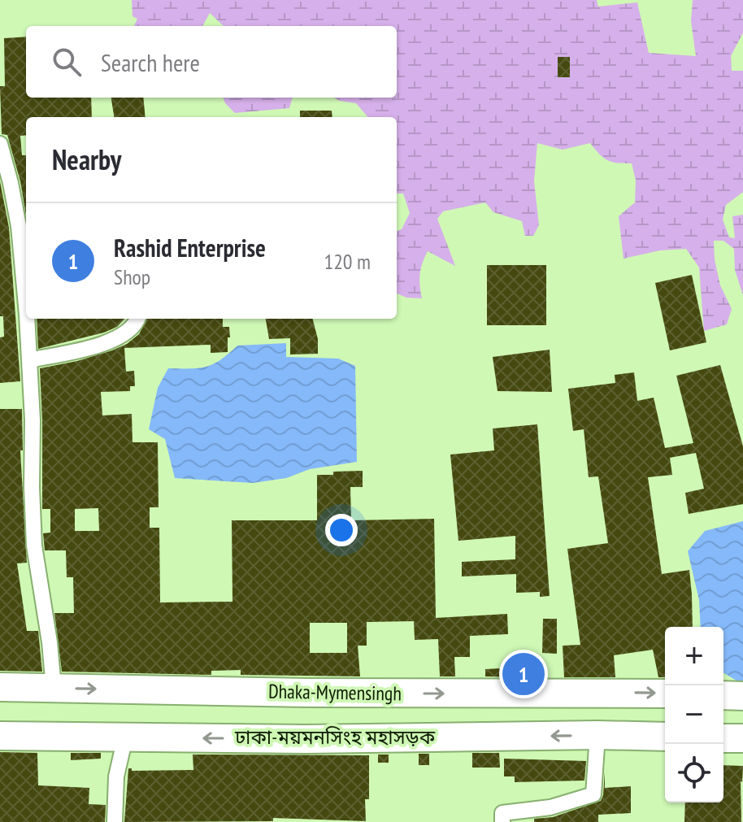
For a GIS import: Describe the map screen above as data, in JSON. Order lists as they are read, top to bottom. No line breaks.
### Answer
{"streets":{"highway":["Dhaka-Mymensingh","ঢাকা-ময়মনসিংহ মহাসড়ক"]},"one_way":["Dhaka-Mymensingh","ঢাকা-ময়মনসিংহ মহাসড়ক"],"page":{"search":"Search here","heading":"Nearby","list":[{"mark":"1","name":"Rashid Enterprise","note":"Shop","value":"120 m"}],"map_buttons":["+","−"],"pins":"1"}}
